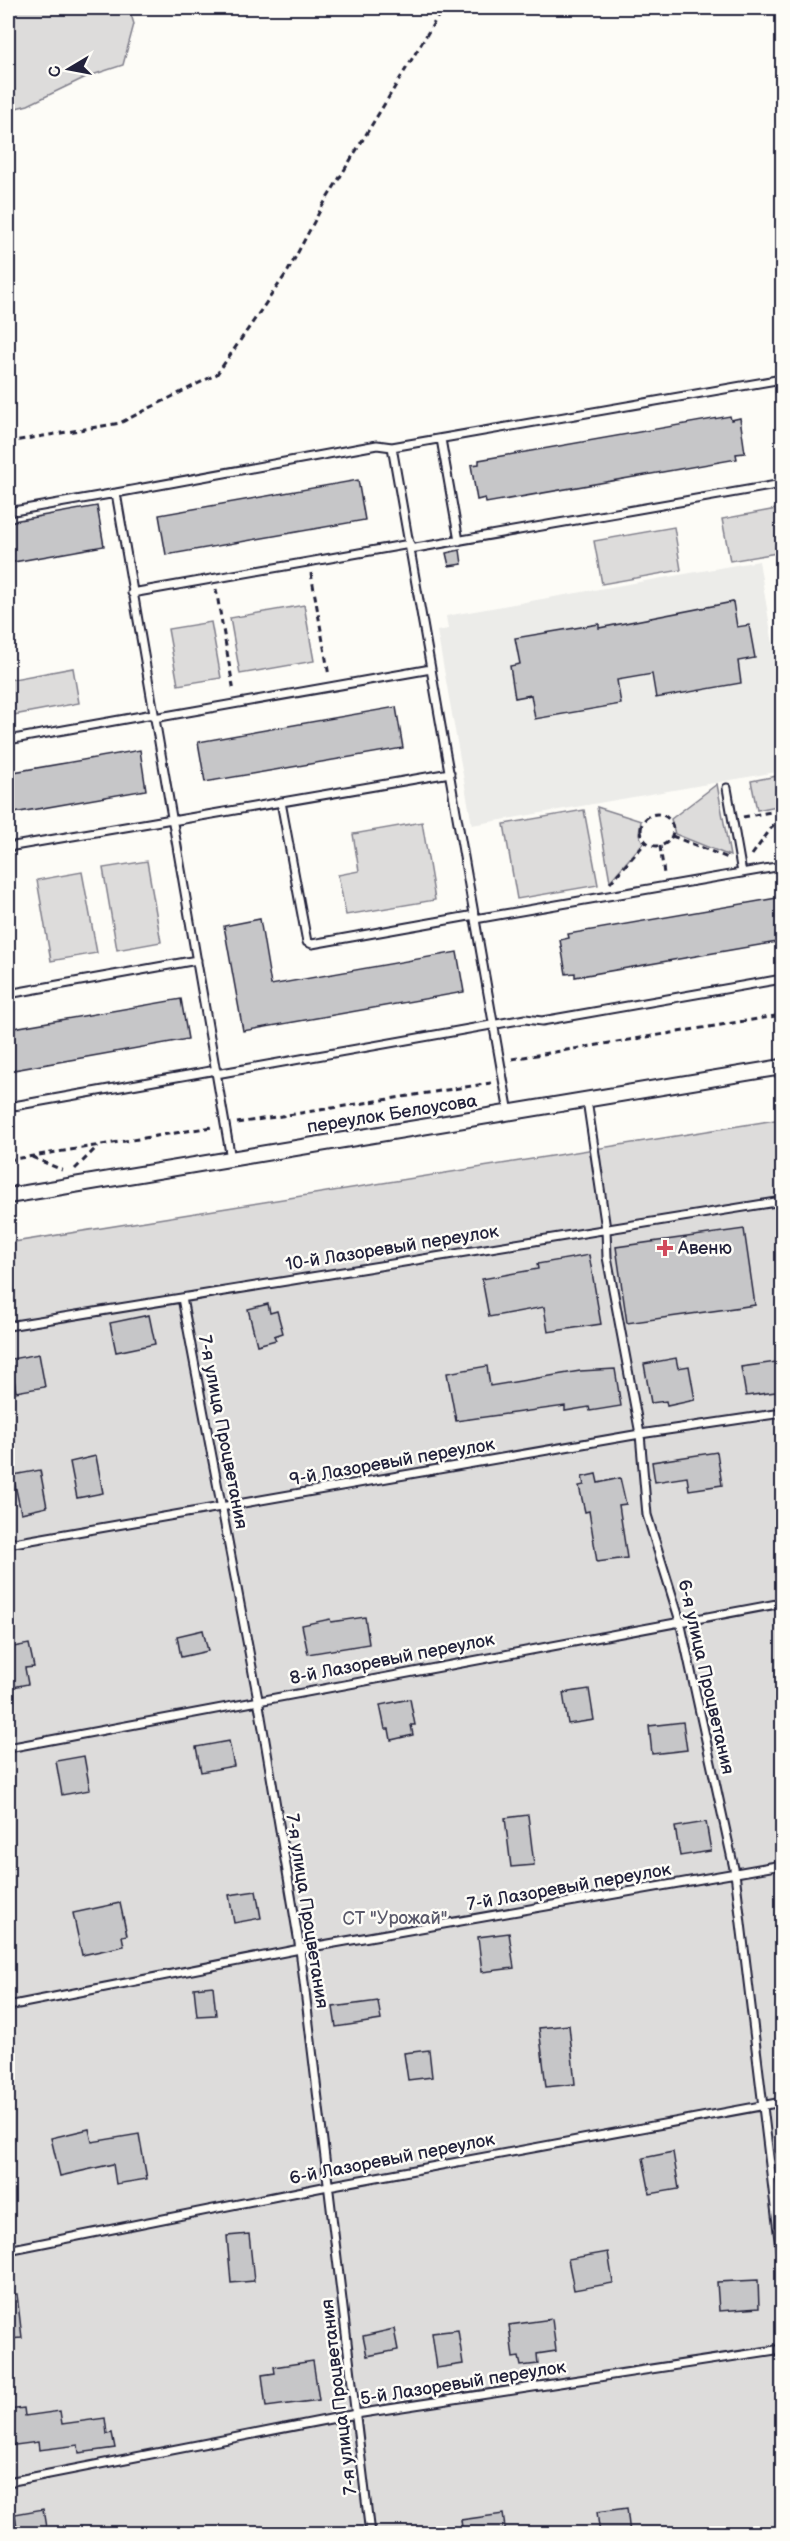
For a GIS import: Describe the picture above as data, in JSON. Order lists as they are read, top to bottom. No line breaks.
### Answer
{"streets":{"street":["переулок Белоусова"],"lane":["10-й Лазоревый переулок","7-я улица Процветания","9-й Лазоревый переулок","8-й Лазоревый переулок","6-я улица Процветания","7-й Лазоревый переулок","6-й Лазоревый переулок","5-й Лазоревый переулок"]},"crossings":[["переулок Белоусова","6-я улица Процветания"],["10-й Лазоревый переулок","7-я улица Процветания"],["10-й Лазоревый переулок","6-я улица Процветания"],["7-я улица Процветания","9-й Лазоревый переулок"],["7-я улица Процветания","8-й Лазоревый переулок"],["7-я улица Процветания","7-й Лазоревый переулок"],["7-я улица Процветания","6-й Лазоревый переулок"],["7-я улица Процветания","5-й Лазоревый переулок"],["9-й Лазоревый переулок","6-я улица Процветания"],["8-й Лазоревый переулок","6-я улица Процветания"],["6-я улица Процветания","7-й Лазоревый переулок"],["6-я улица Процветания","6-й Лазоревый переулок"]],"parks":["СТ \"Урожай\""],"places":{"health":["Авеню"]},"north":"left"}
